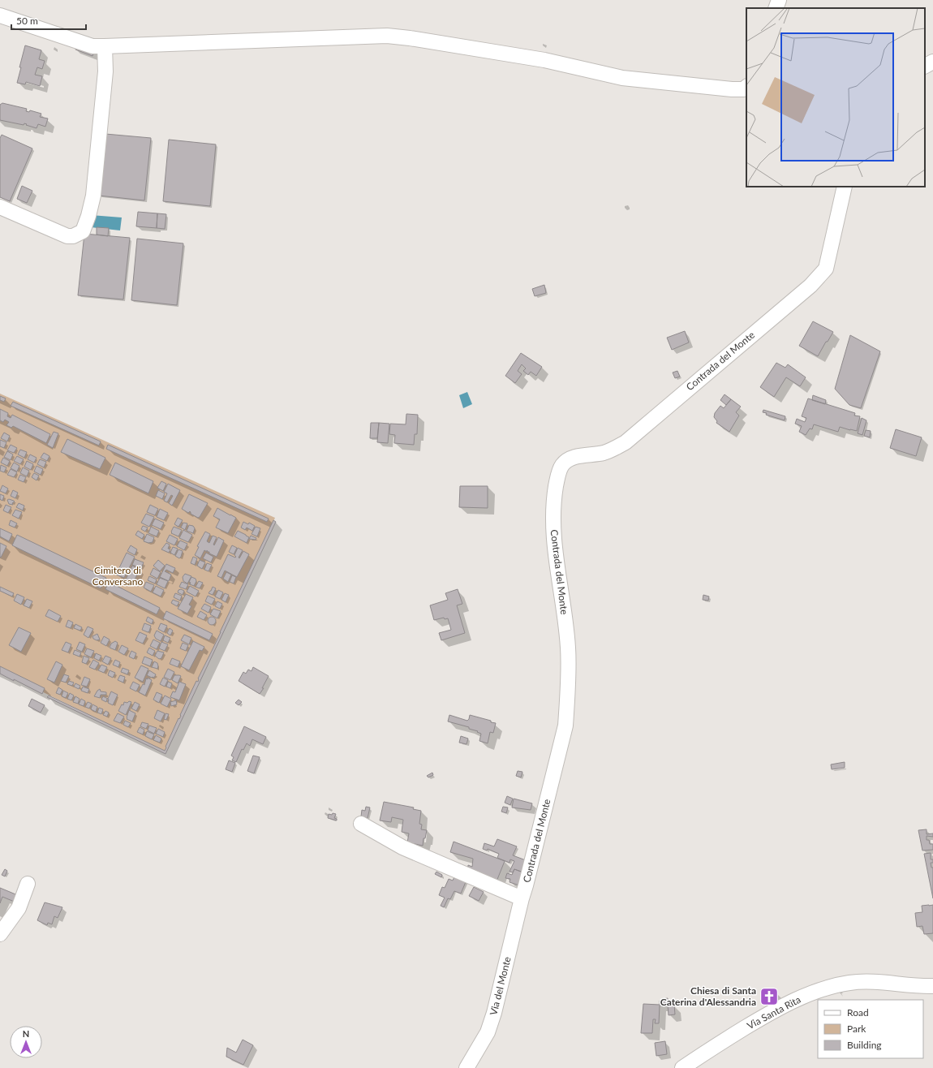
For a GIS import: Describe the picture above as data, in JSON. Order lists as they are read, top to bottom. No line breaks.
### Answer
{"streets":{"street":["Contrada del Monte","Via del Monte","Via Santa Rita"]},"crossings":[["Contrada del Monte","Via del Monte"]],"parks":["Cimitero di Conversano"],"places":{"church":["Chiesa di Santa Caterina d'Alessandria"]},"legend":["Road","Park","Building"],"scale_bar":"50 m","north":"top"}
